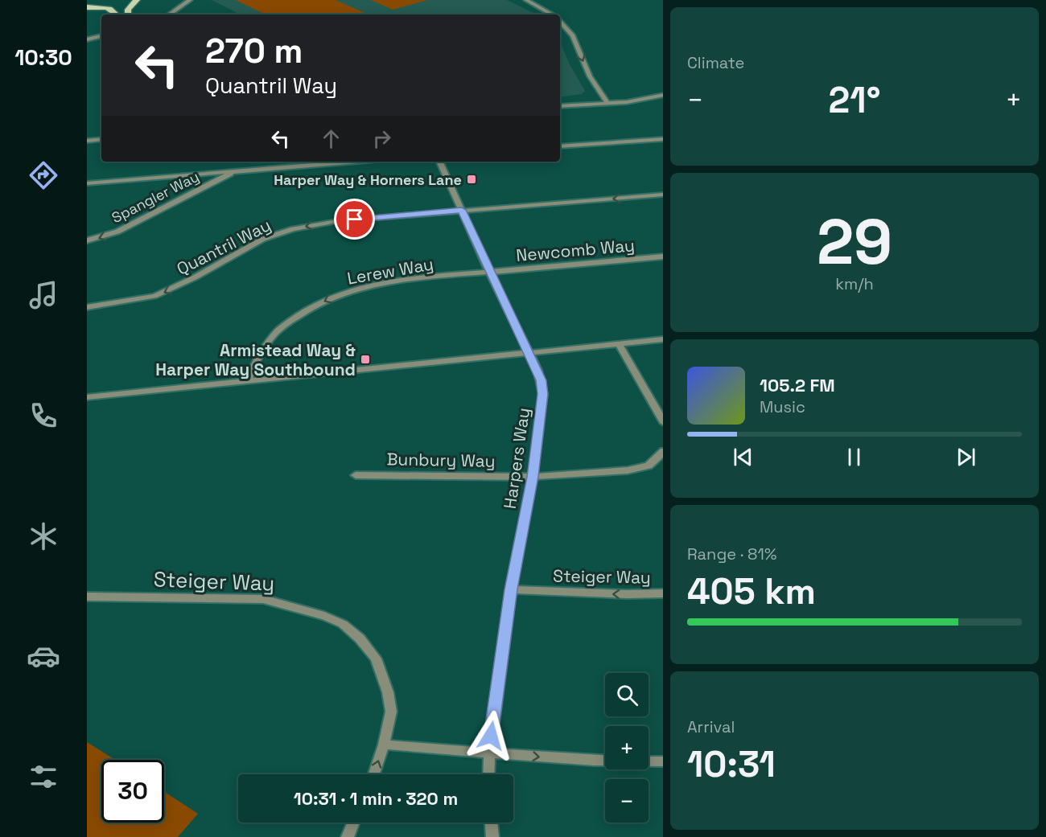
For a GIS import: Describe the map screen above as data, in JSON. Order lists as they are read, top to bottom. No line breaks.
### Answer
{"streets":{"street":["Spangler Way","Quantril Way","Newcomb Way","Lerew Way","Harpers Way","Bunbury Way","Steiger Way"]},"crossings":[["Quantril Way","Harpers Way"],["Newcomb Way","Lerew Way"],["Newcomb Way","Harpers Way"],["Lerew Way","Harpers Way"],["Harpers Way","Bunbury Way"],["Harpers Way","Steiger Way"]],"places":{"transit":["Harper Way & Horners Lane","Armistead Way & Harper Way Southbound"]},"page":{"tabs":"10:30","tile":["Climate",["29","km/h"],["Range · 81%","405 km"],["Arrival","10:31"]],"turn":["270 m","Quantril Way"],"heat":["−","21°","+"],"song":["105.2 FM","Music"],"map_buttons":["+","−"],"limit":"30","trip":"10:31 · 1 min · 320 m"}}
